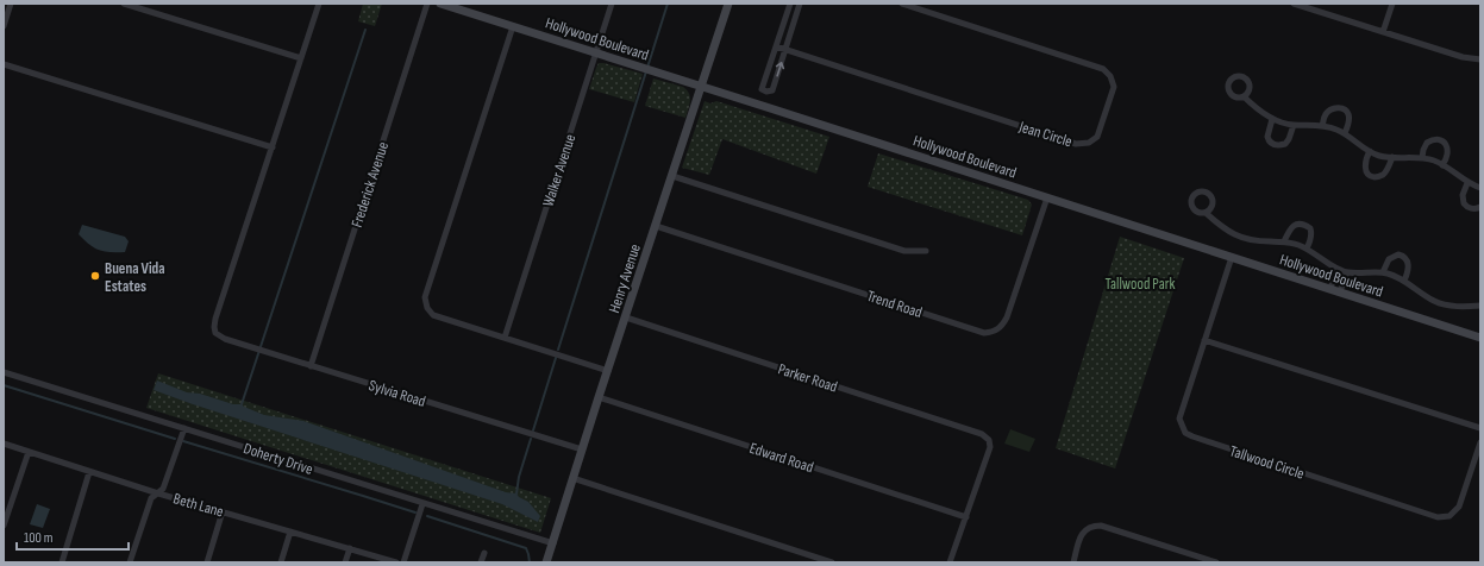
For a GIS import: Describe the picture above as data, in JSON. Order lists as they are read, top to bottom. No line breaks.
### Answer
{"streets":{"street":["Hollywood Boulevard","Jean Circle","Walker Avenue","Frederick Avenue","Henry Avenue","Trend Road","Parker Road","Sylvia Road","Edward Road","Doherty Drive","Tallwood Circle","Beth Lane"]},"crossings":[["Hollywood Boulevard","Walker Avenue"],["Hollywood Boulevard","Henry Avenue"],["Hollywood Boulevard","Trend Road"],["Hollywood Boulevard","Tallwood Circle"],["Frederick Avenue","Sylvia Road"],["Henry Avenue","Trend Road"],["Henry Avenue","Parker Road"],["Henry Avenue","Sylvia Road"],["Henry Avenue","Edward Road"],["Henry Avenue","Doherty Drive"],["Parker Road","Edward Road"]],"parks":["Tallwood Park"],"places":["Buena Vida Estates"],"scale_bar":"100 m"}
